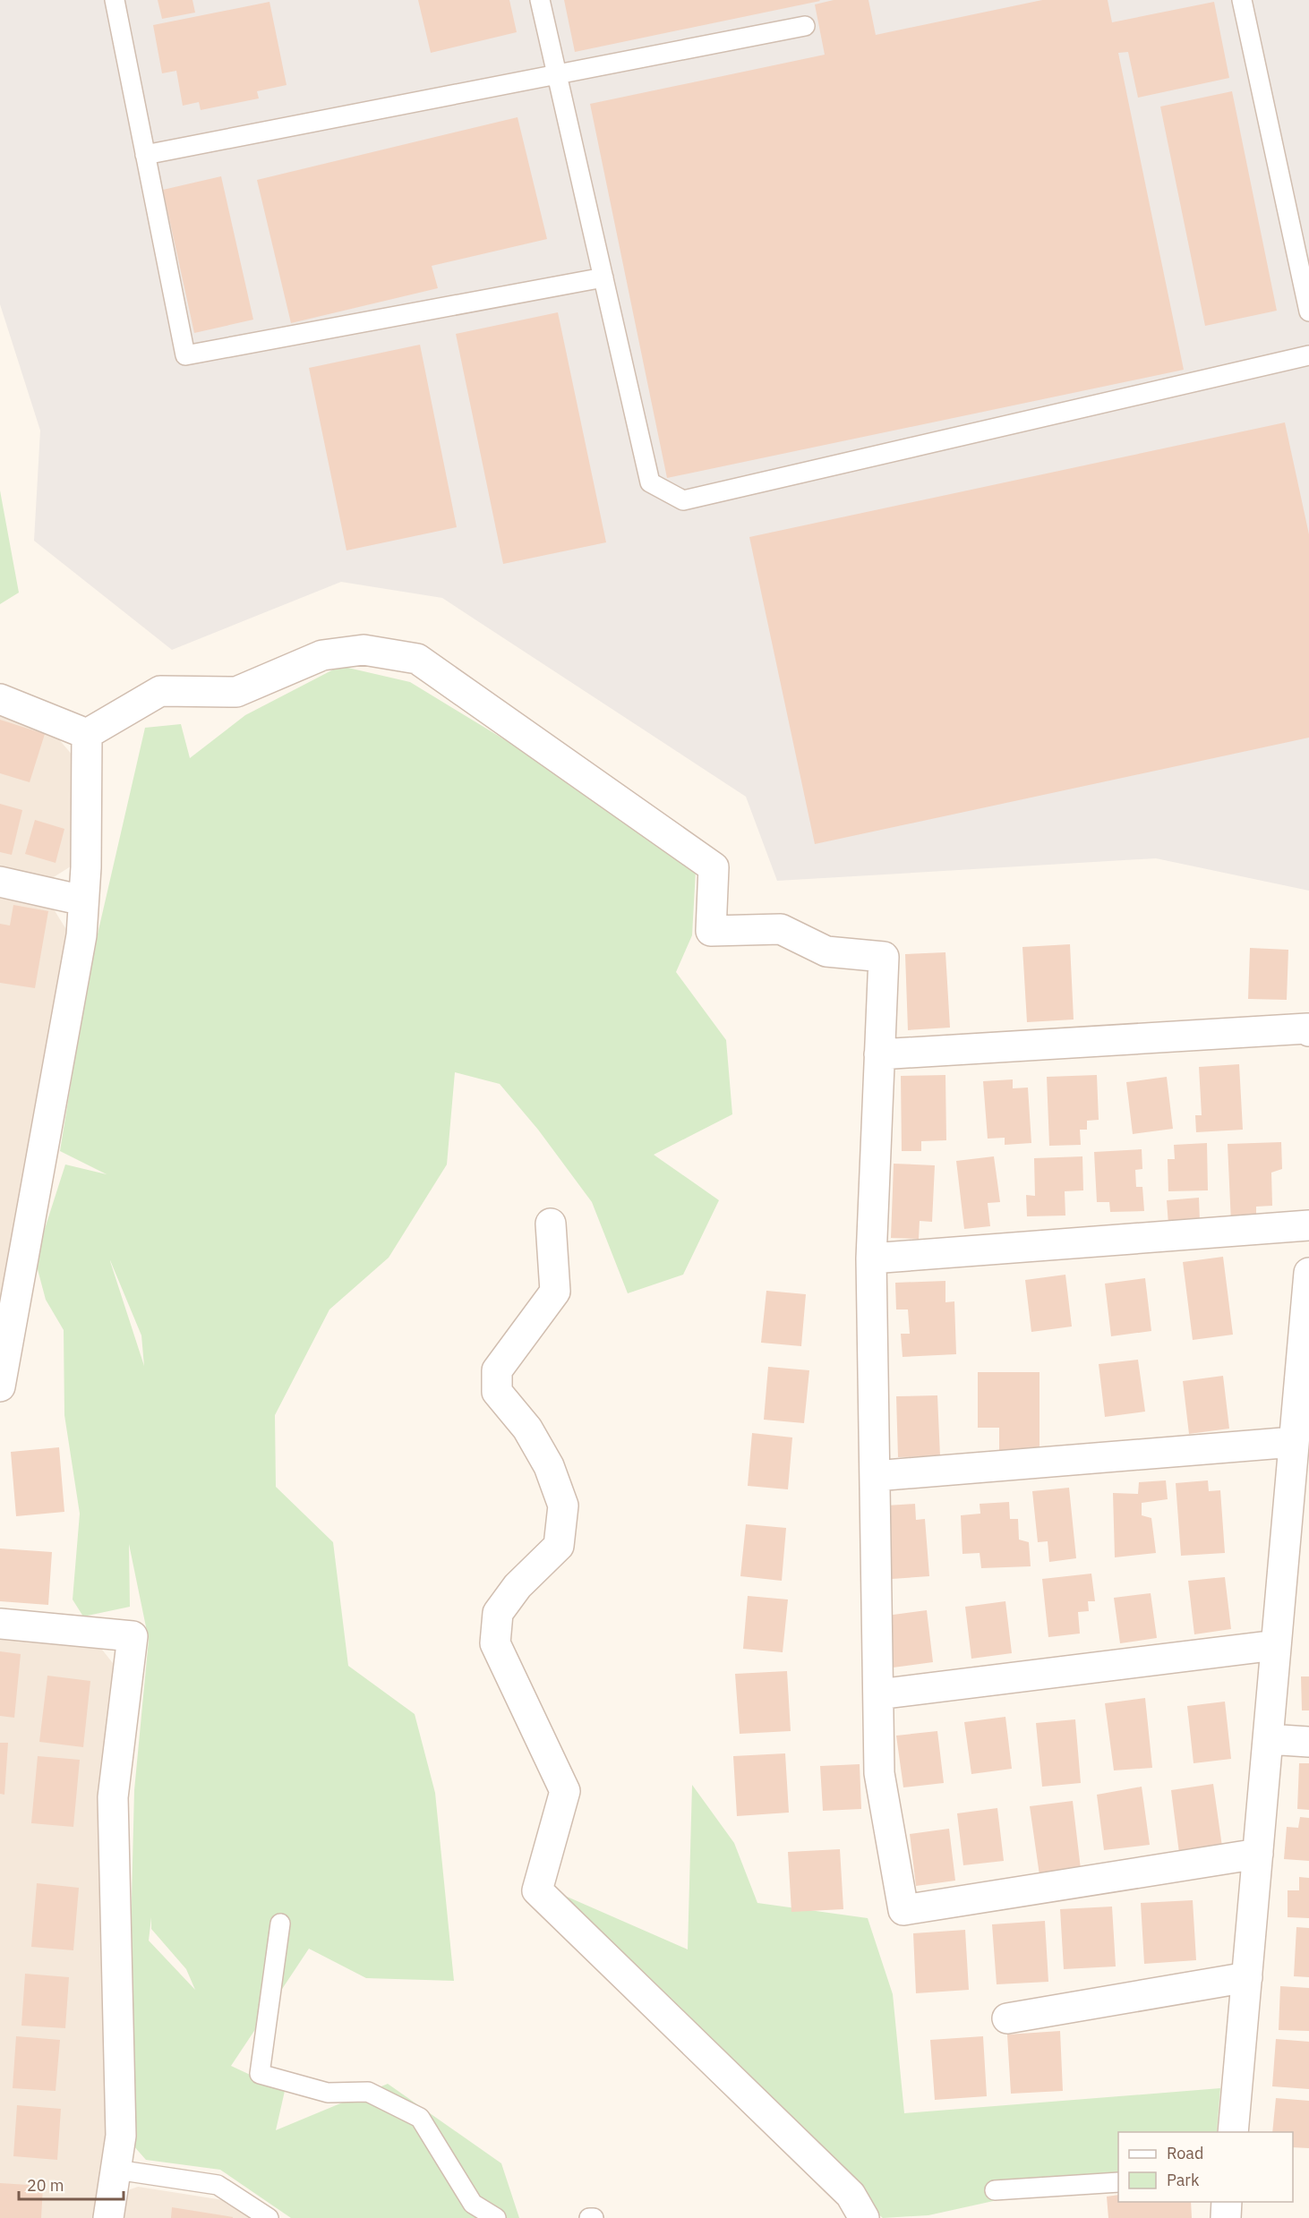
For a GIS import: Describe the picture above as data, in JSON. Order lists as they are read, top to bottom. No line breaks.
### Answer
{"legend":["Road","Park"],"scale_bar":"20 m"}
